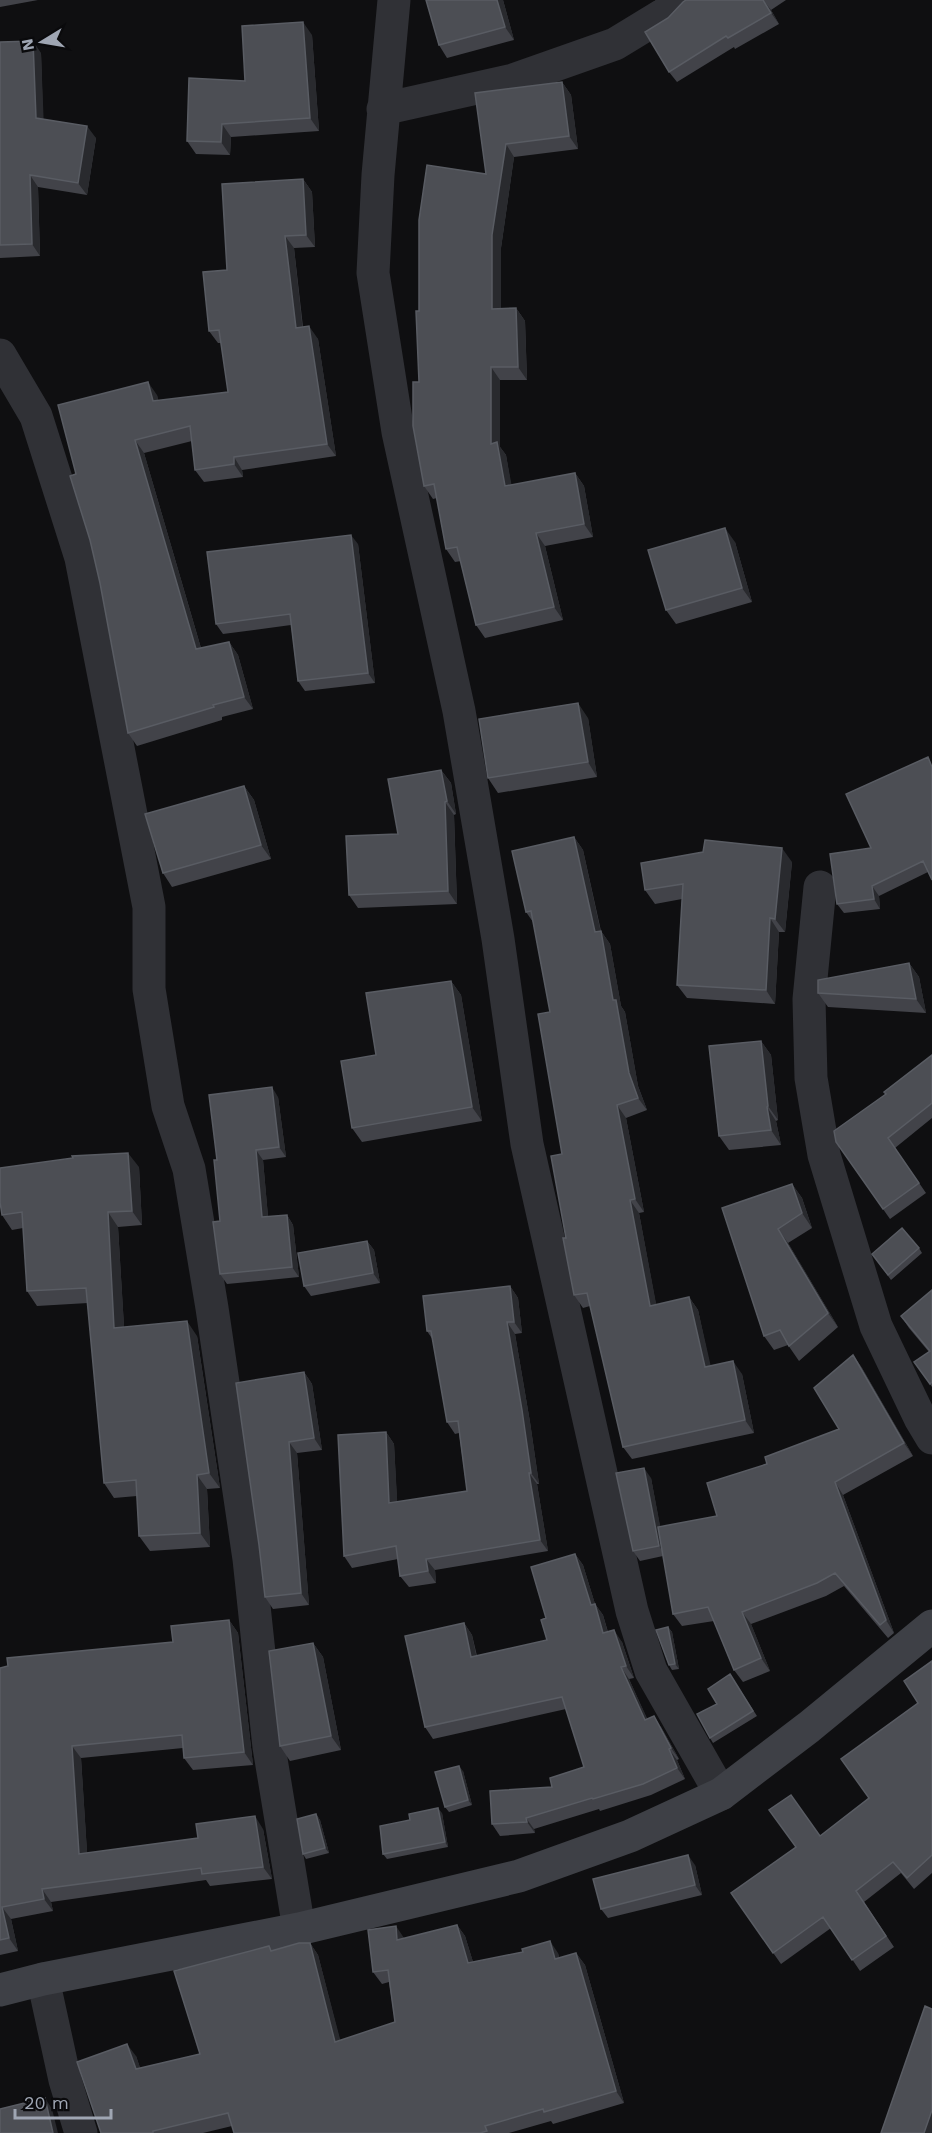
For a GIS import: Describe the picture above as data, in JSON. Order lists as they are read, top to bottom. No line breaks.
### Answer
{"scale_bar":"20 m","north":"left"}
